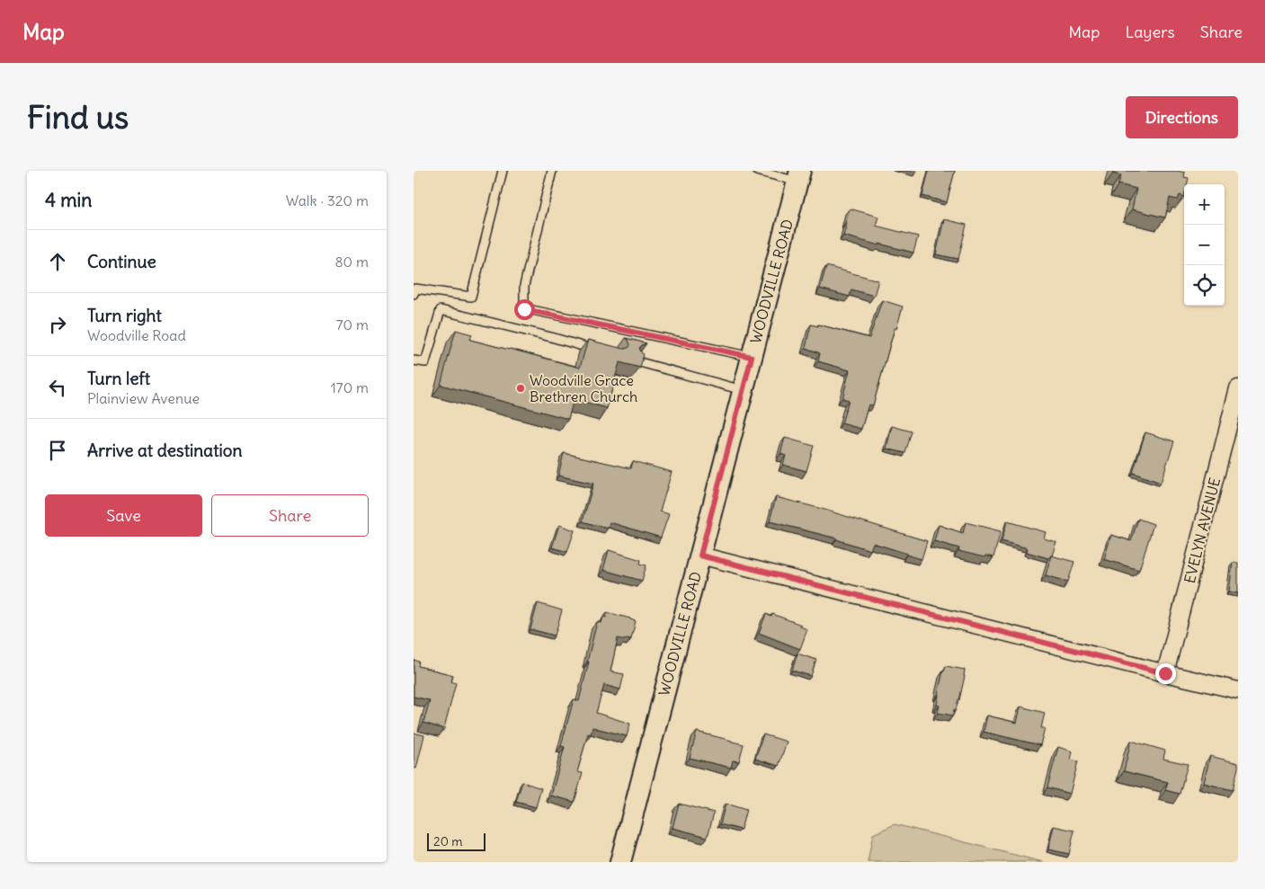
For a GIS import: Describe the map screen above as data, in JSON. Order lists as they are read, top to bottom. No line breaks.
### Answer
{"streets":{"street":["WOODVILLE ROAD","EVELYN AVENUE"]},"places":["Woodville Grace Brethren Church"],"scale_bar":"20 m","page":{"header":"Map","nav":["Map","Layers","Share"],"buttons":["Directions",["Save","Share"]],"title":"Find us","heading":["4 min","Walk · 320 m"],"map_buttons":["+","−"],"list":[["Continue","80 m"],["Turn right","Woodville Road","70 m"],["Turn left","Plainview Avenue","170 m"],"Arrive at destination"],"scale":"20 m"}}
